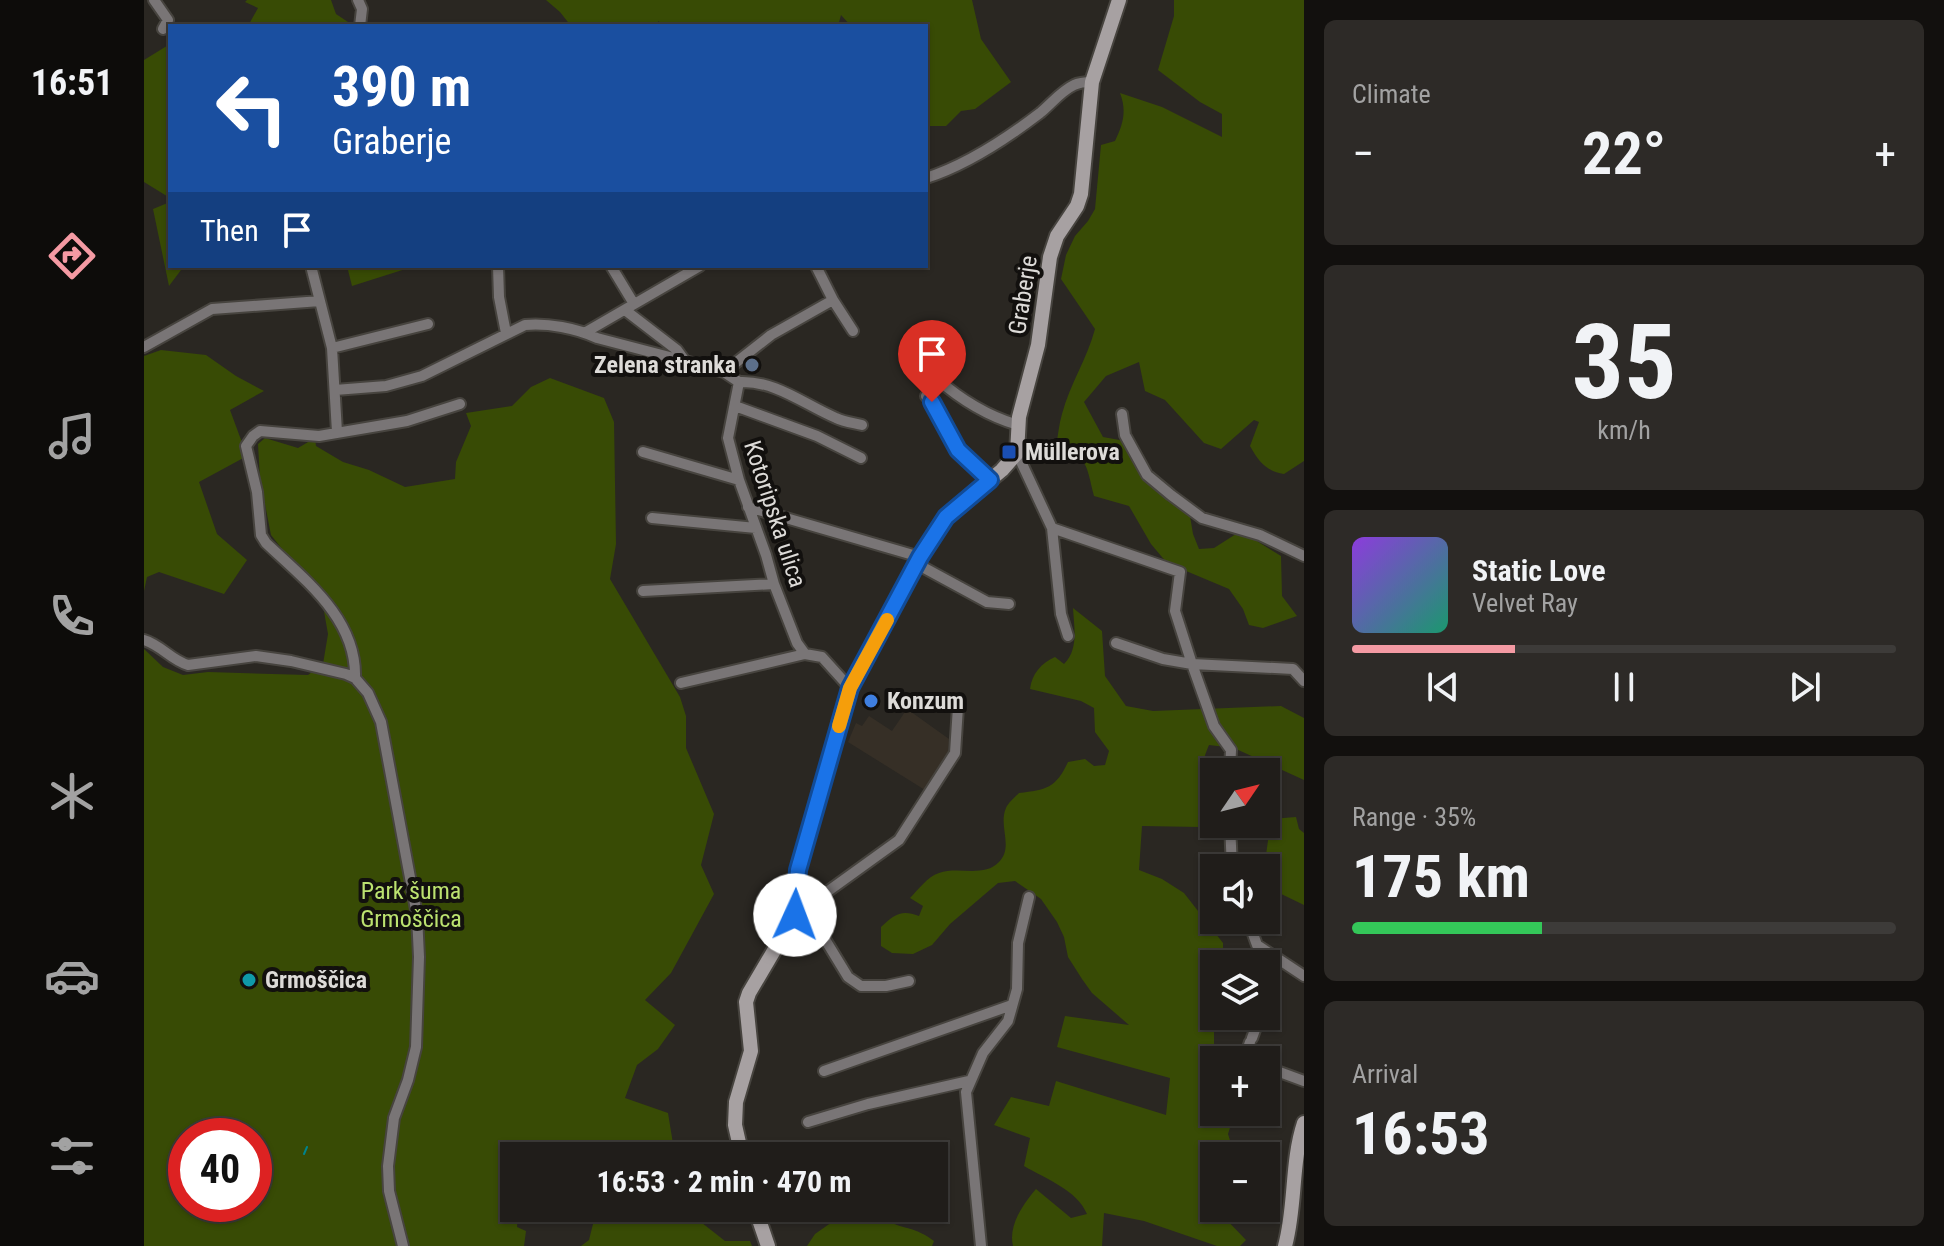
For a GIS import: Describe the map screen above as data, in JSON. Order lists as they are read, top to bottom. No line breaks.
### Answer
{"streets":{"street":["Graberje","Kotoripska ulica"]},"parks":["Park šuma Grmoščica"],"places":{"other":["Zelena stranka","Konzum","Grmoščica"],"transit":["Müllerova"]},"north":"top right","page":{"tabs":"16:51","tile":["Climate",["35","km/h"],["Range · 35%","175 km"],["Arrival","16:53"]],"turn":["390 m","Graberje"],"heat":["−","22°","+"],"then":"Then","song":["Static Love","Velvet Ray"],"map_buttons":["+","−"],"limit":"40","trip":"16:53 · 2 min · 470 m"}}
